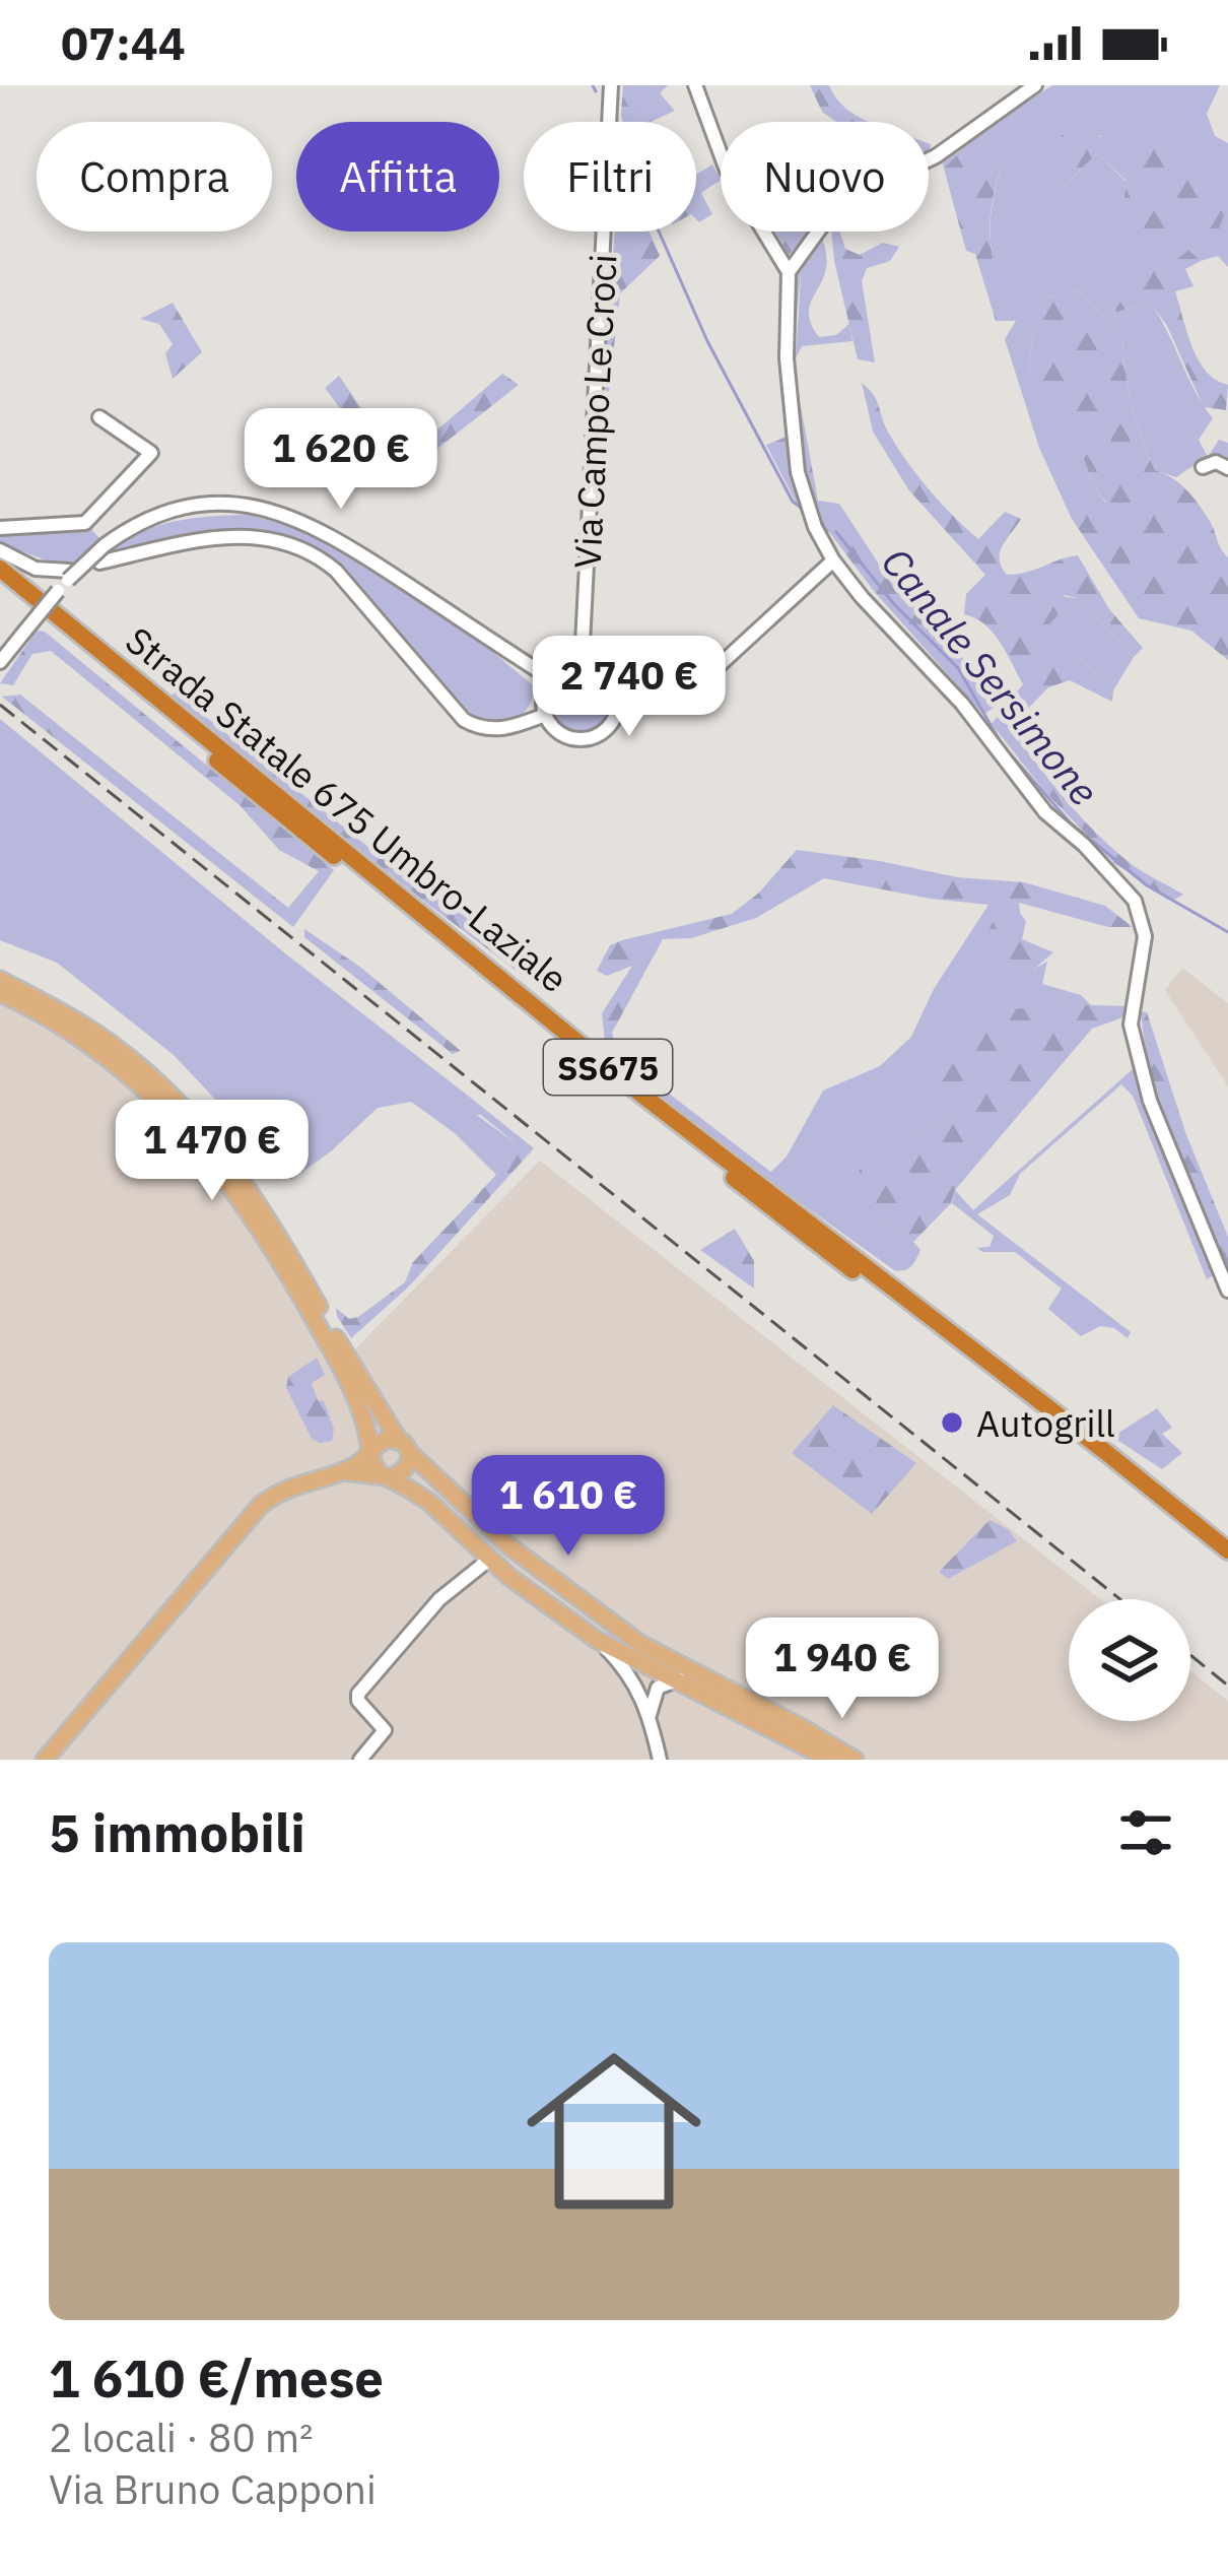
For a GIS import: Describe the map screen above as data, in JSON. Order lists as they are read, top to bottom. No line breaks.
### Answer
{"streets":{"highway":["Strada Statale 675 Umbro-Laziale","SS675"],"street":["Via Campo Le Croci"]},"water":["Canale Sersimone"],"places":["Autogrill"],"page":{"status":"07:44","chip":["Compra","Affitta","Filtri","Nuovo"],"price":["1 620 €","2 740 €","1 470 €","1 610 €","1 940 €"],"heading":"5 immobili","list":[{"name":"1 610 €/mese","note":"2 locali · 80 m² · Via Bruno Capponi"}]}}
